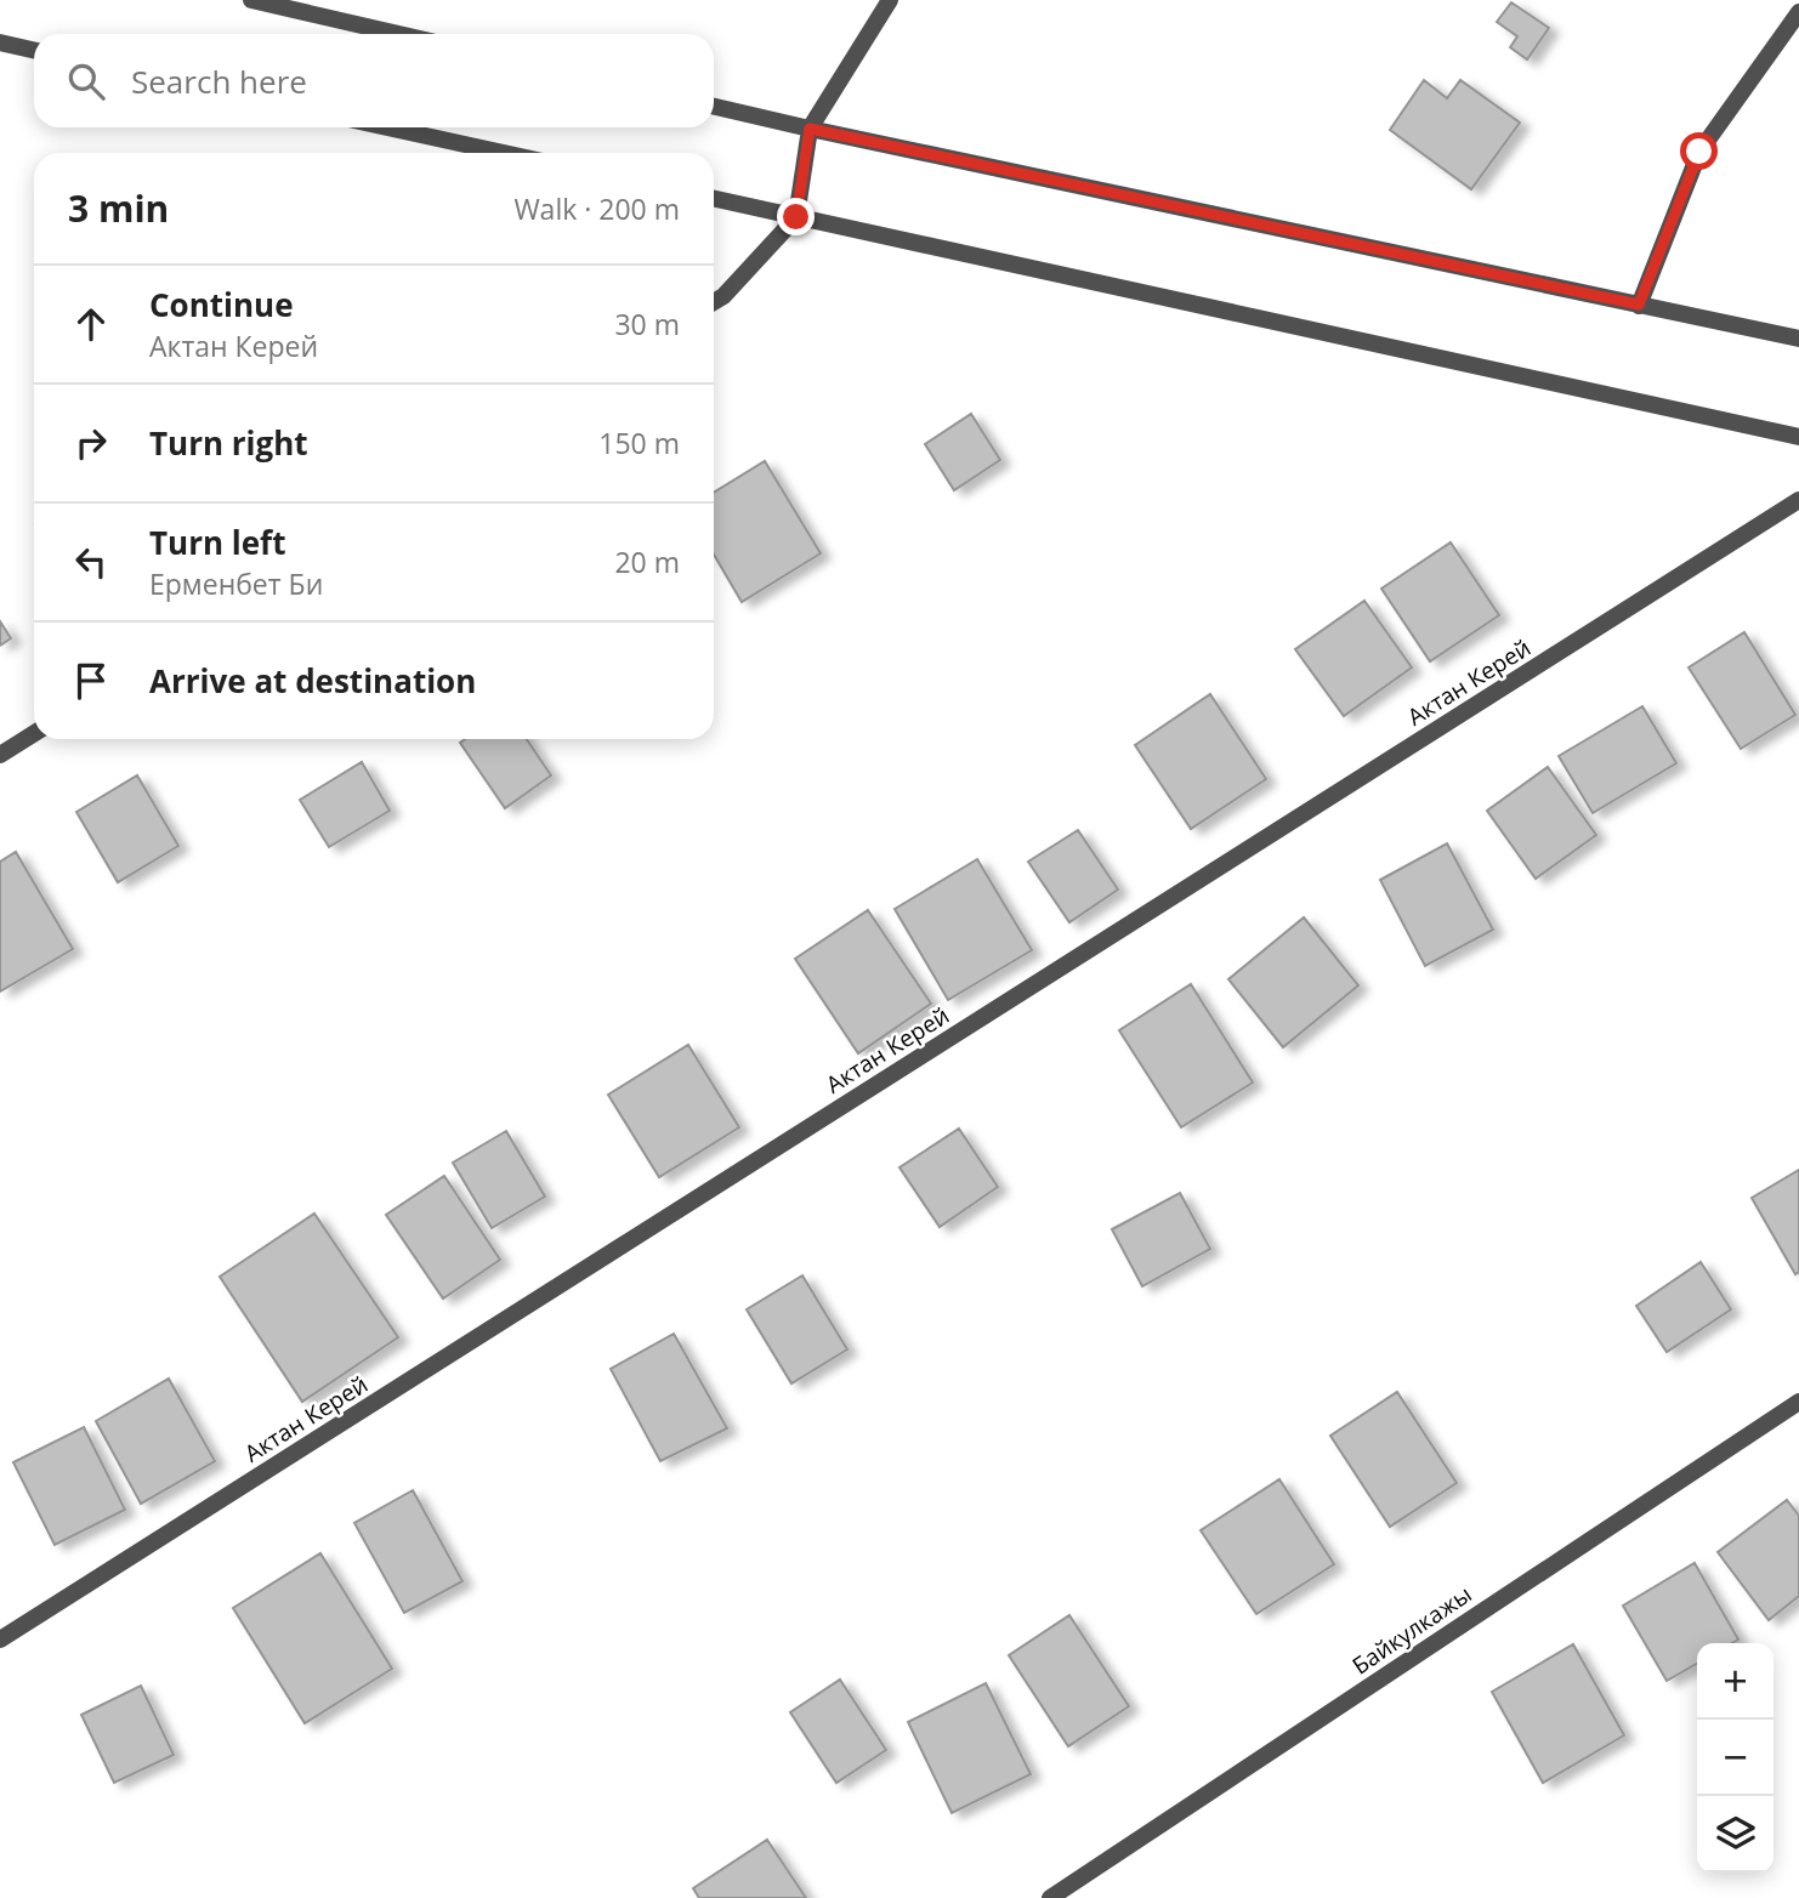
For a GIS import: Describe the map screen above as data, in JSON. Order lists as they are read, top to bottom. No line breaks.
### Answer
{"streets":{"street":["Актан Керей","Байкулкажы"]},"page":{"search":"Search here","heading":["3 min","Walk · 200 m"],"list":[["Continue","Актан Керей","30 m"],["Turn right","150 m"],["Turn left","Ерменбет Би","20 m"],"Arrive at destination"],"map_buttons":["+","−"]}}
